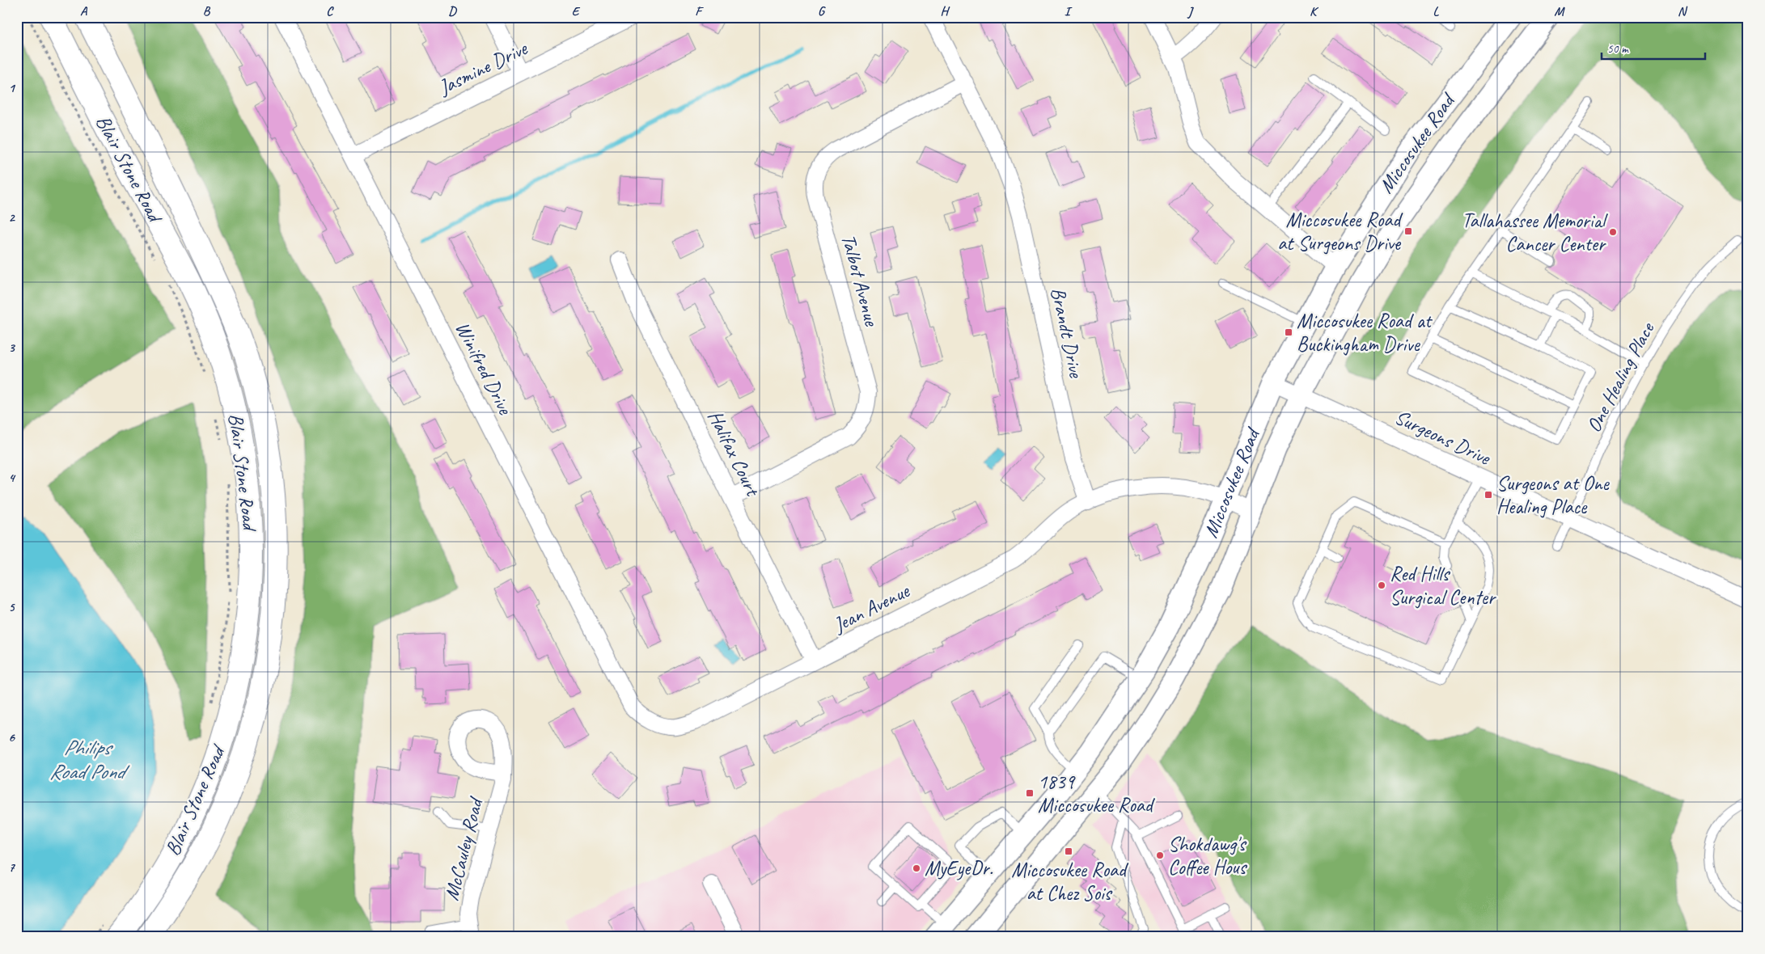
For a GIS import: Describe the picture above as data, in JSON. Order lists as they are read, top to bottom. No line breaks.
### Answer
{"streets":{"main road":["Blair Stone Road"],"street":["Jasmine Drive","Miccosukee Road","Talbot Avenue","Brandt Drive","Winifred Drive","Surgeons Drive","Halifax Court","Jean Avenue","McCauley Road"],"lane":["One Healing Place"]},"crossings":[["Jasmine Drive","Winifred Drive"],["Miccosukee Road","Surgeons Drive"],["Talbot Avenue","Brandt Drive"],["Talbot Avenue","Halifax Court"],["Brandt Drive","Jean Avenue"],["Winifred Drive","Jean Avenue"],["One Healing Place","Surgeons Drive"],["Halifax Court","Jean Avenue"]],"water":["Philips Road Pond"],"places":{"transit":["Miccosukee Road at Surgeons Drive","Miccosukee Road at Buckingham Drive","Surgeons at One Healing Place","1839 Miccosukee Road","Miccosukee Road at Chez Sois"],"other":["Tallahassee Memorial Cancer Center","Red Hills Surgical Center","Shokdawg's Coffee Hous","MyEyeDr."]},"scale_bar":"50 m","grid":{"columns":["A","B","C","D","E","F","G","H","I","J","K","L","M","N"],"rows":["1","2","3","4","5","6","7"]}}
